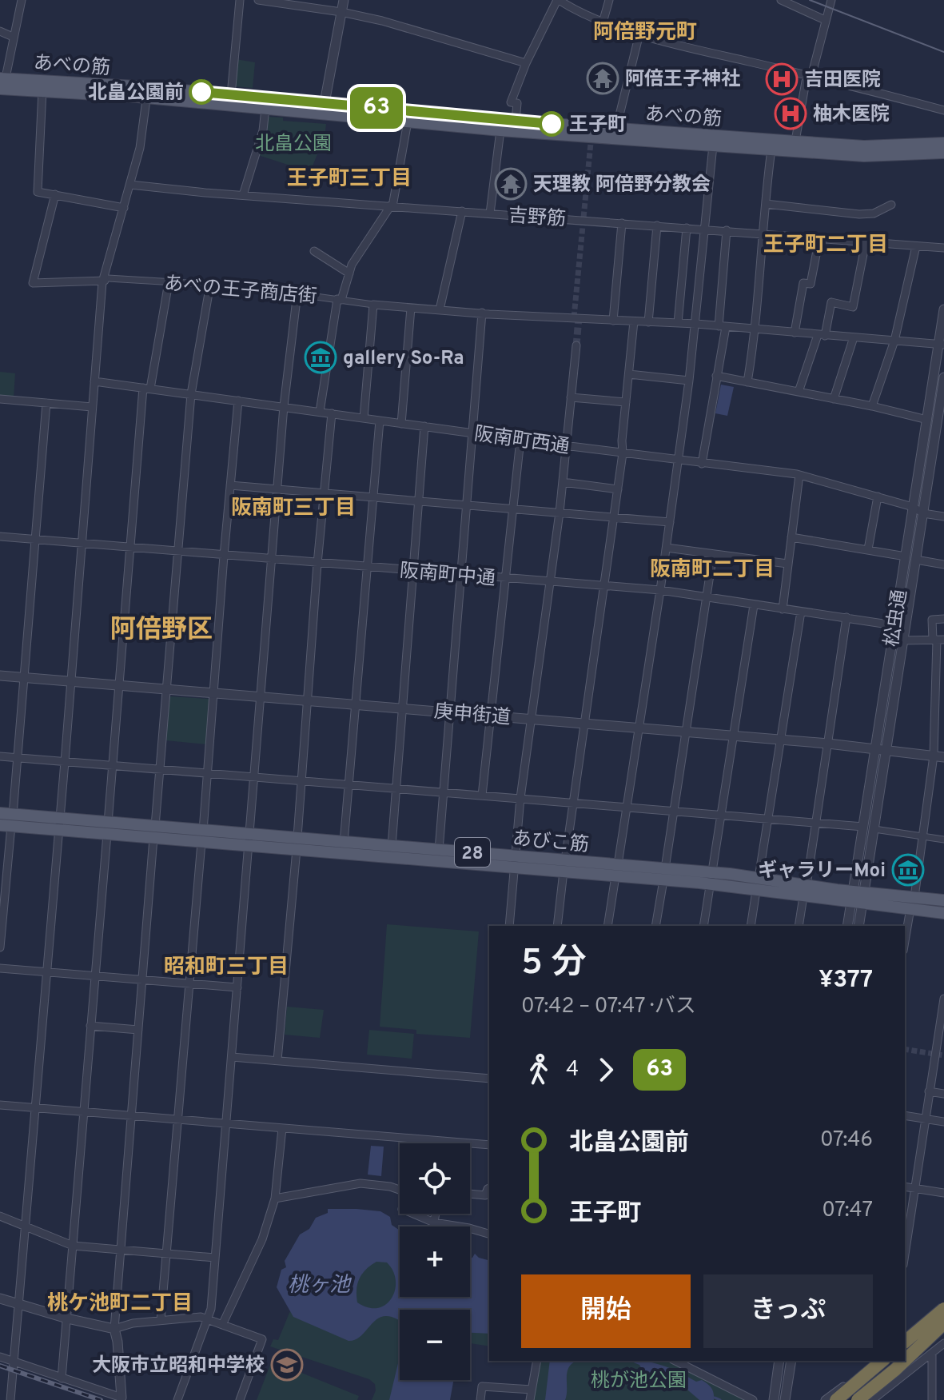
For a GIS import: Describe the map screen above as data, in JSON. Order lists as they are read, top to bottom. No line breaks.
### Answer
{"streets":{"main road":["あべの筋","あびこ筋","28"],"street":["吉野筋","あべの王子商店街","阪南町西通","阪南町中通","松虫通","庚申街道"]},"crossings":[["阪南町西通","松虫通"],["阪南町中通","松虫通"],["松虫通","庚申街道"],["松虫通","あびこ筋"]],"districts":["阿倍野元町","王子町三丁目","王子町二丁目","阪南町三丁目","阪南町二丁目","阿倍野区","昭和町三丁目","桃ケ池町二丁目"],"water":["桃ヶ池"],"parks":["北畠公園","桃が池公園"],"places":{"temple":["阿倍王子神社","天理教 阿倍野分教会"],"hospital":["吉田医院","柚木医院"],"other":["北畠公園前","王子町"],"museum":["gallery So-Ra","ギャラリーMoi"],"school or university":["大阪市立昭和中学校"]},"lines":["bus line 63"],"page":{"on_map":"63","heading":["5 分","07:42 – 07:47 · バス","¥377"],"legs":["4","63"],"list":[{"name":"北畠公園前","value":"07:46"},{"name":"王子町","value":"07:47"}],"map_buttons":["+","−"],"buttons":["開始","きっぷ"]}}
